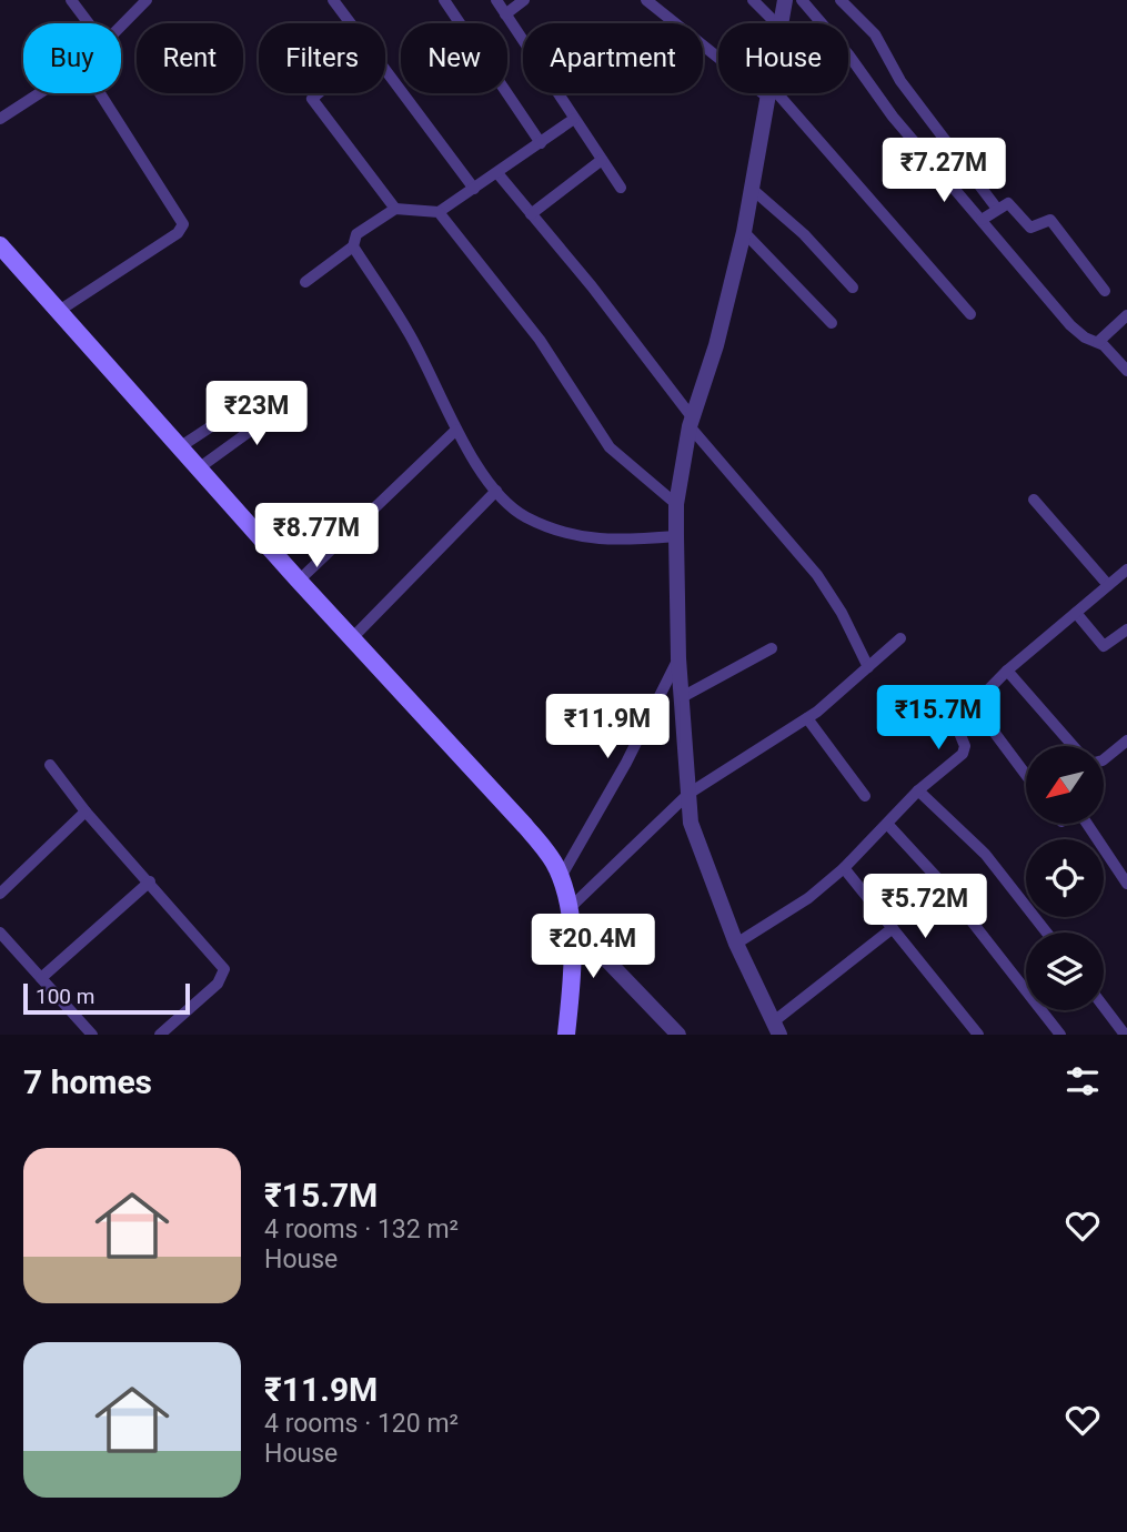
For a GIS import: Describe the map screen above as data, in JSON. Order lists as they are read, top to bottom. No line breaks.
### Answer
{"scale_bar":"100 m","north":"bottom left","page":{"chip":["Buy","Rent","Filters","New","Apartment","House"],"price":["₹7.27M","₹23M","₹8.77M","₹15.7M","₹11.9M","₹5.72M","₹20.4M"],"scale":"100 m","heading":"7 homes","list":[{"name":"₹15.7M","note":"4 rooms · 132 m² · House"},{"name":"₹11.9M","note":"4 rooms · 120 m² · House"}]}}
